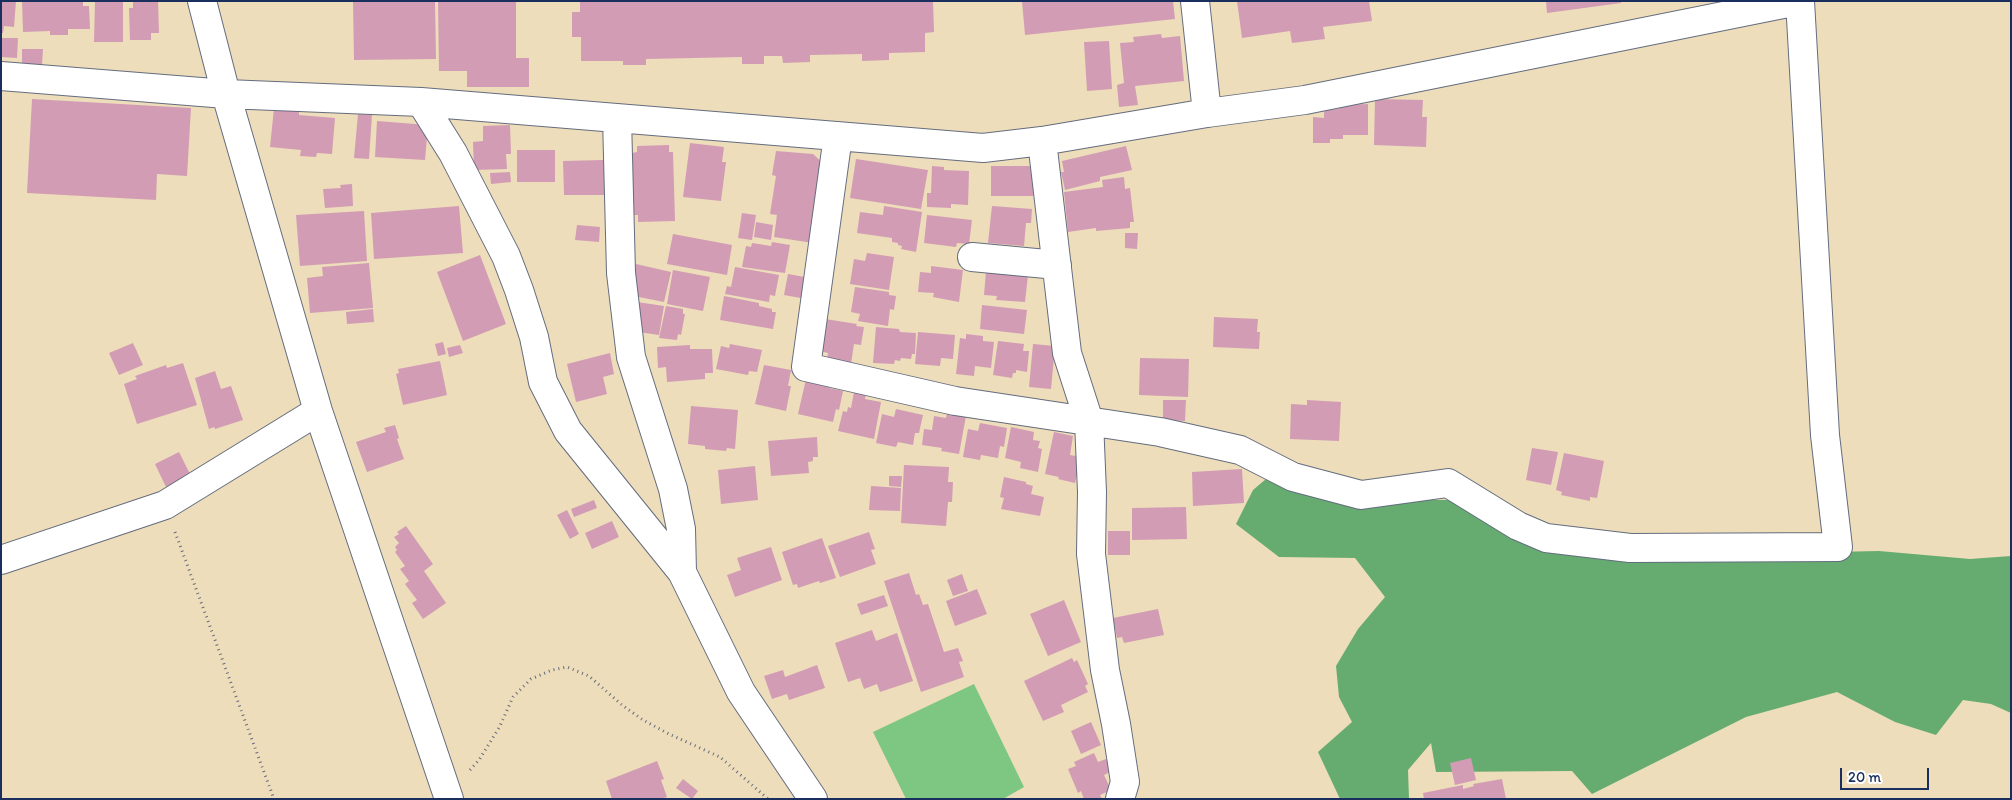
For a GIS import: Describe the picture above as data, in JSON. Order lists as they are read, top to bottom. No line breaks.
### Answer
{"scale_bar":"20 m"}
